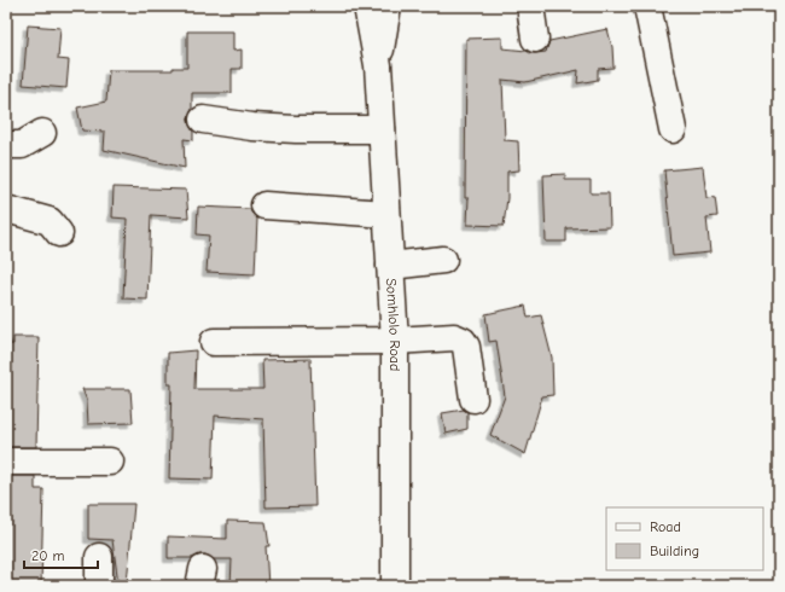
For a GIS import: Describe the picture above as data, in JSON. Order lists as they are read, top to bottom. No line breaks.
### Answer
{"streets":{"street":["Somhlolo Road"]},"legend":["Road","Building"],"scale_bar":"20 m"}
